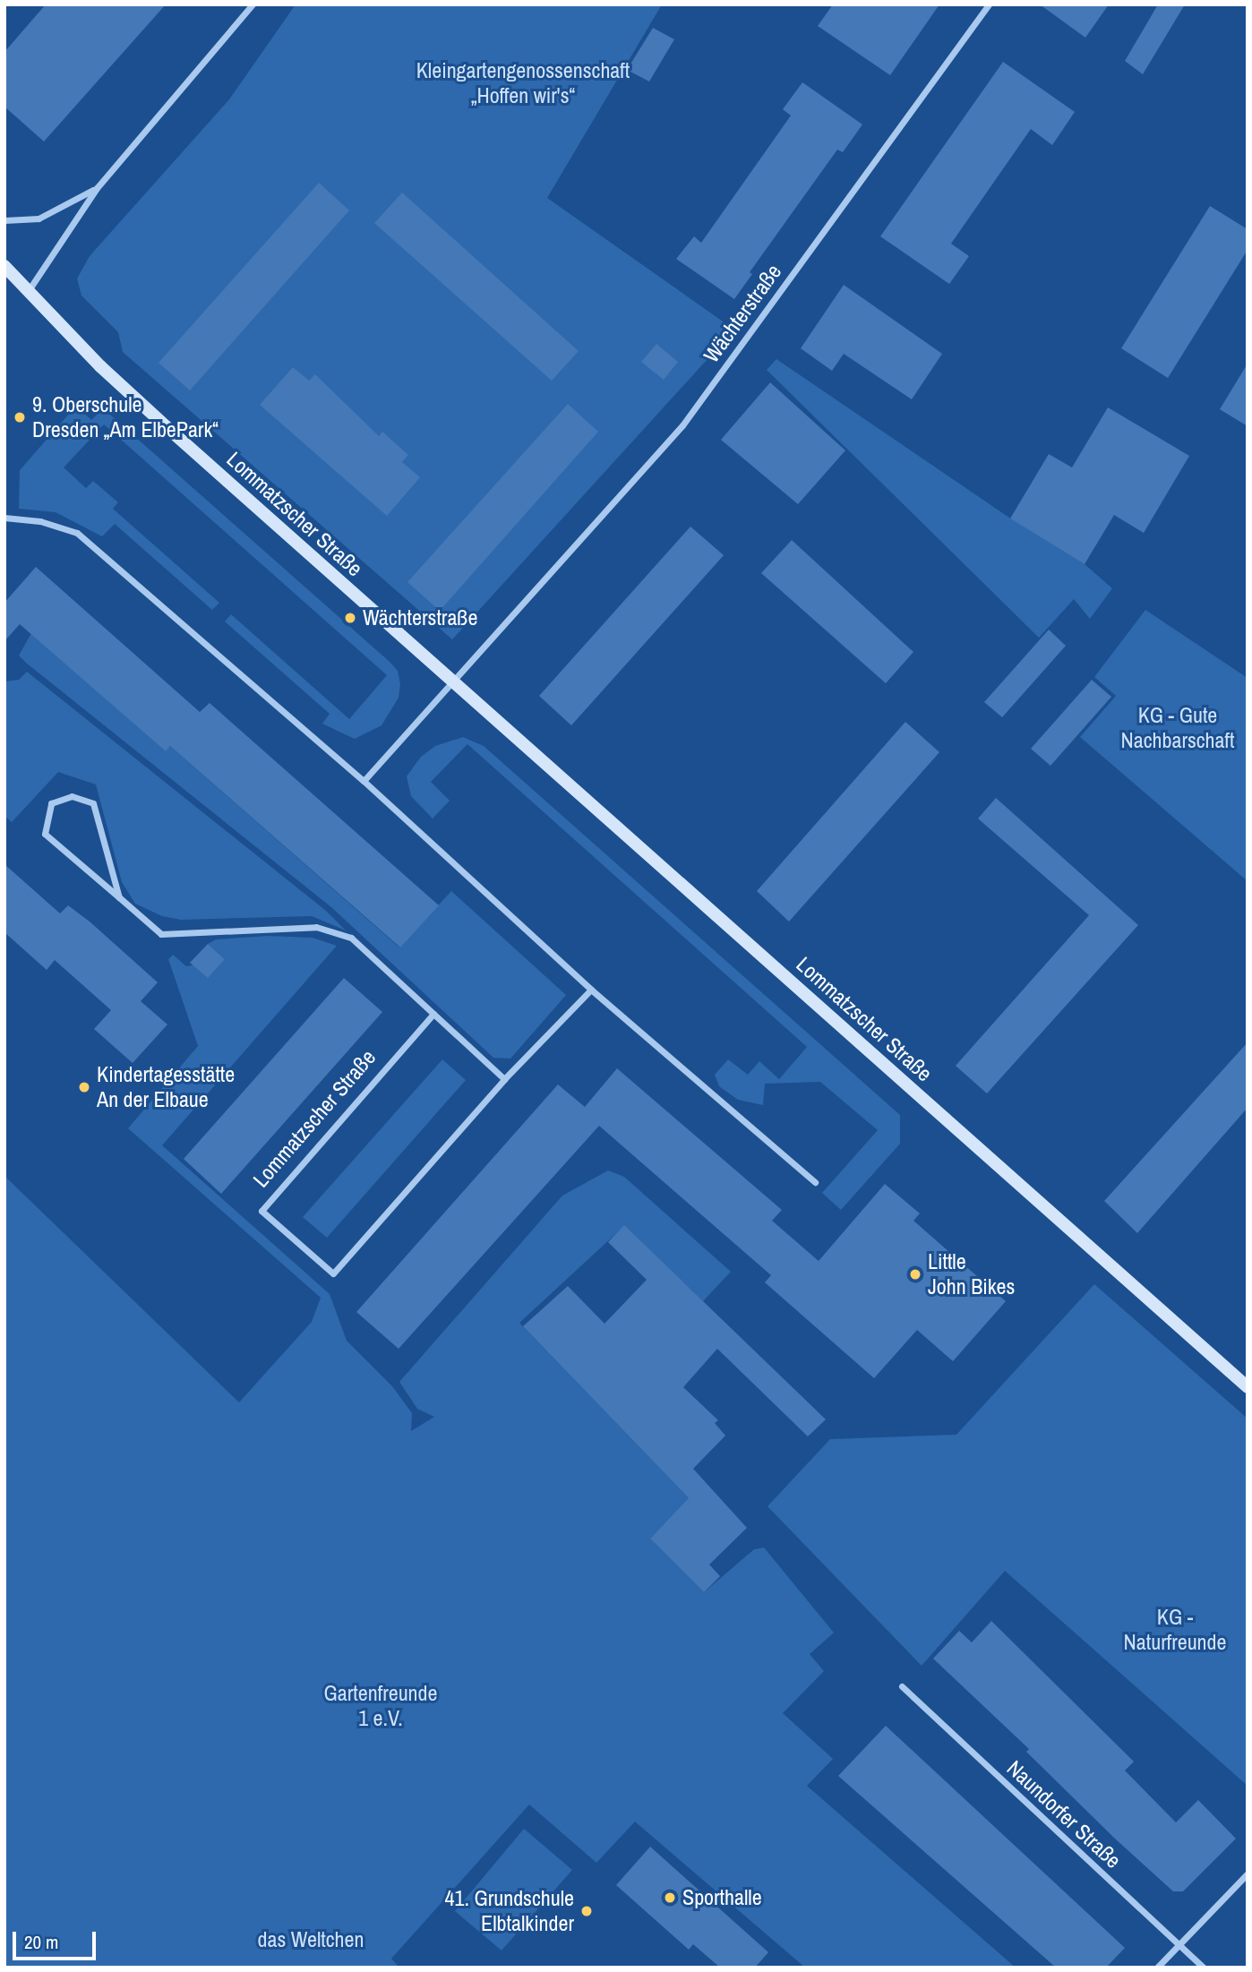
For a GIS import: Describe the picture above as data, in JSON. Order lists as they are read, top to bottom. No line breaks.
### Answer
{"streets":{"main road":["Lommatzscher Straße"],"street":["Wächterstraße","Naundorfer Straße"]},"crossings":[["Wächterstraße","Lommatzscher Straße"]],"parks":["Kleingartengenossenschaft „Hoffen wir's“","KG - Gute Nachbarschaft","KG - Naturfreunde","Gartenfreunde 1 e.V.","das Weltchen"],"places":["9. Oberschule Dresden „Am ElbePark“","Wächterstraße","Kindertagesstätte An der Elbaue","Little John Bikes","Sporthalle","41. Grundschule Elbtalkinder"],"scale_bar":"20 m"}
